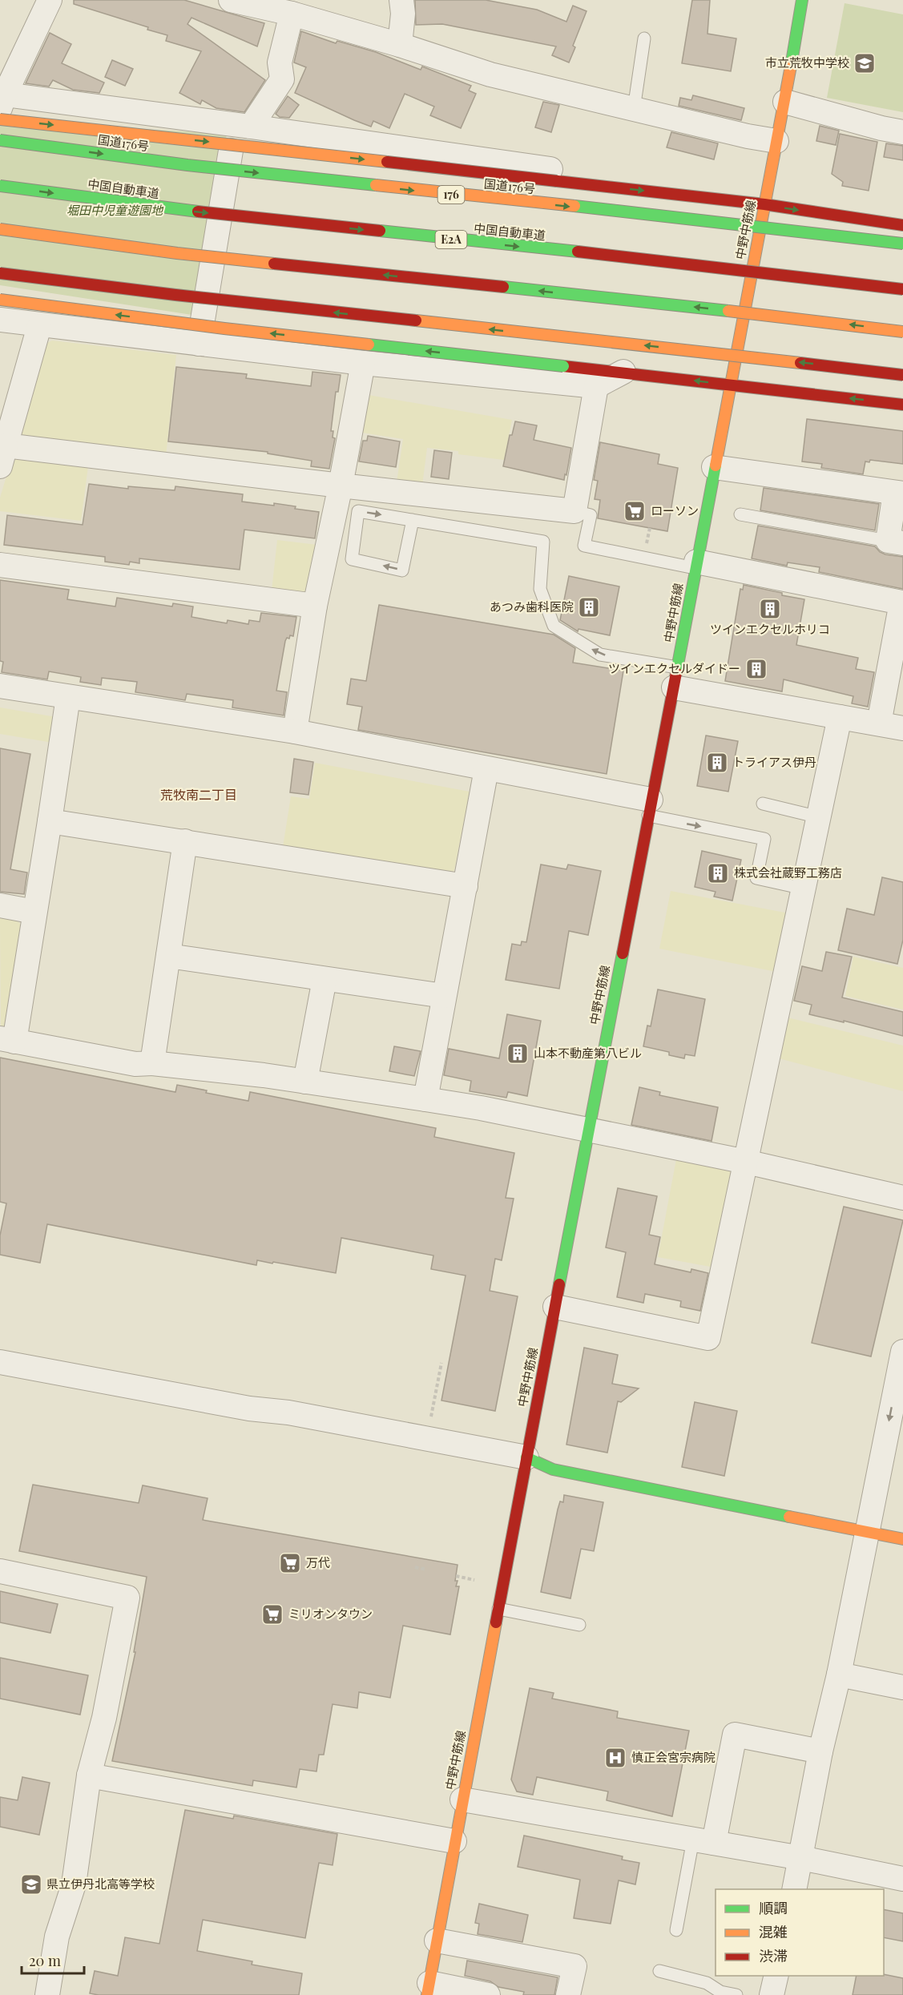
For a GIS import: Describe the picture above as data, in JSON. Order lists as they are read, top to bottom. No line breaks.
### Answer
{"streets":{"main road":["国道176号","中国自動車道","176","中野中筋線","E2A"]},"districts":["荒牧南二丁目"],"parks":["堀田中児童遊園地"],"places":{"school or university":["市立荒牧中学校","県立伊丹北高等学校"],"supermarket":["ローソン","万代","ミリオンタウン"],"building":["あつみ歯科医院","ツインエクセルホリコ","ツインエクセルダイドー","トライアス伊丹","株式会社蔵野工務店","山本不動産第八ビル"],"hospital":["慎正会宮宗病院"]},"legend":["順調","混雑","渋滞"],"scale_bar":"20 m"}
